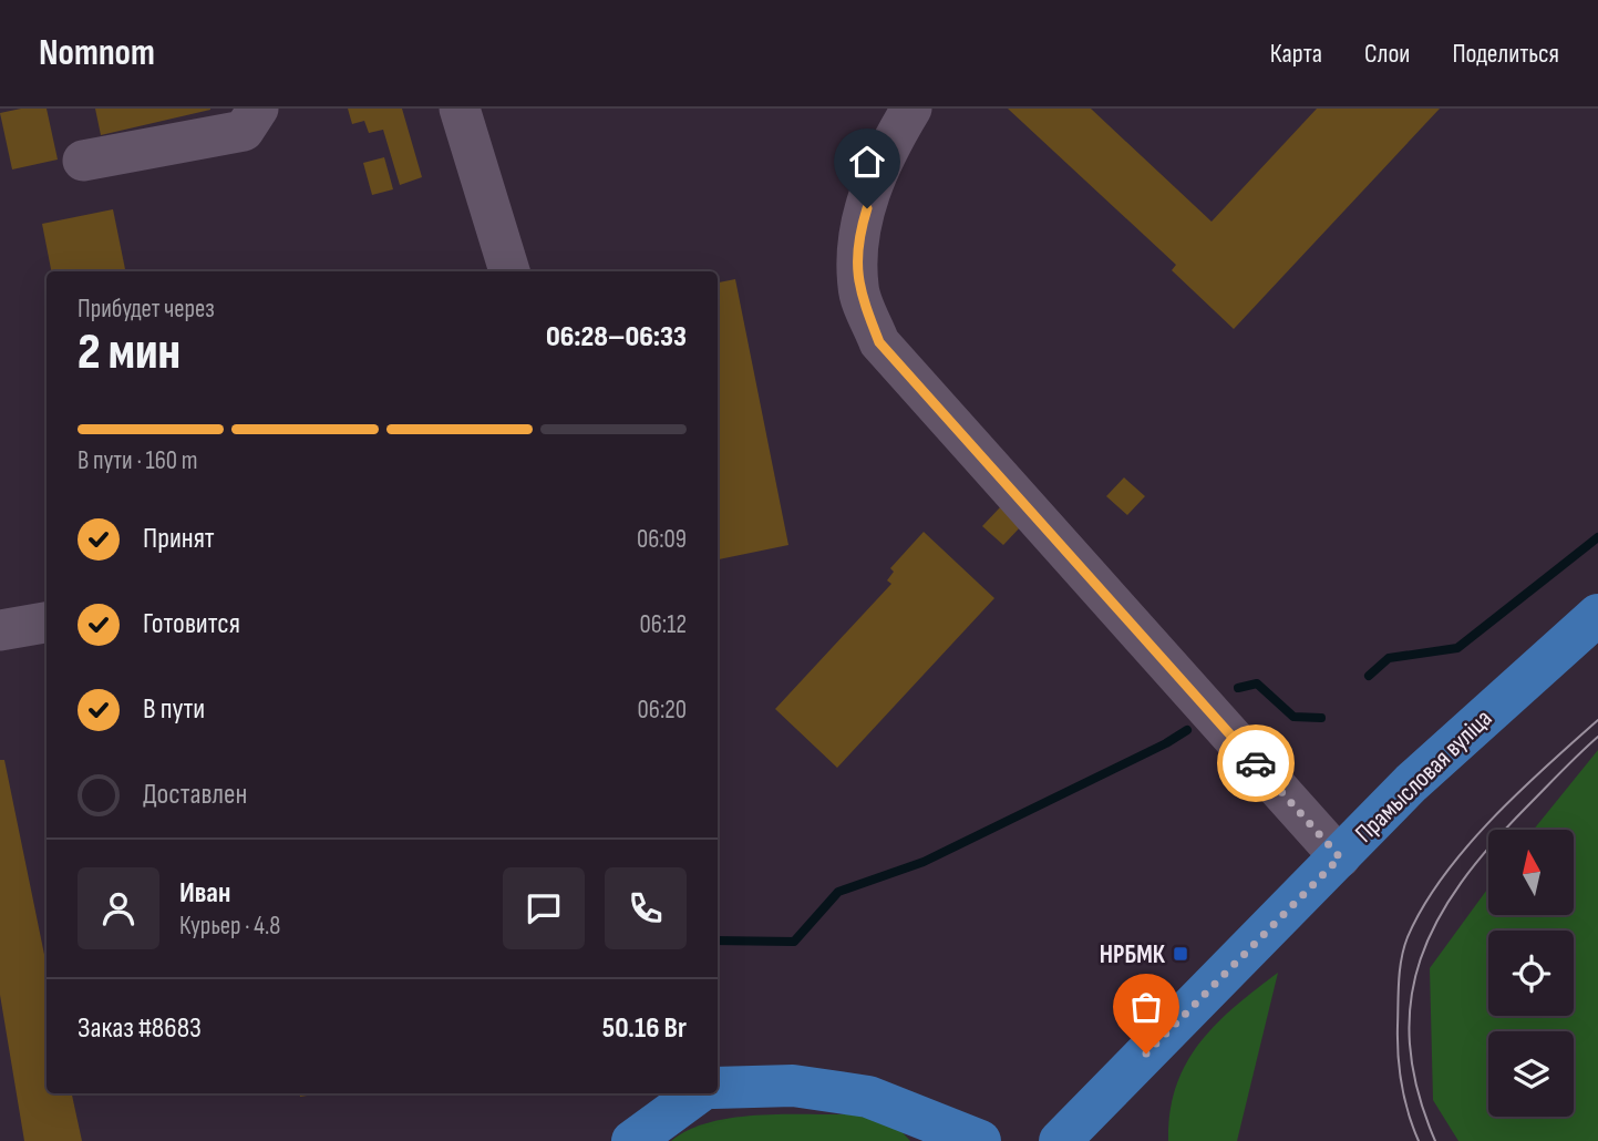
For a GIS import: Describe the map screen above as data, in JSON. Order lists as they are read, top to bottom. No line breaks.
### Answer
{"streets":{"main road":["Прамысловая вуліца"]},"places":{"transit":["НРБМК"]},"north":"top","page":{"header":"Nomnom","nav":["Карта","Слои","Поделиться"],"heading":["2 мин","Прибудет через","06:28–06:33"],"panel":["Иван","Курьер · 4.8","Заказ #8683","50.16 Br"],"bar":"В пути · 160 m","list":[["Принят","06:09"],["Готовится","06:12"],["В пути","06:20"],"Доставлен"]}}
